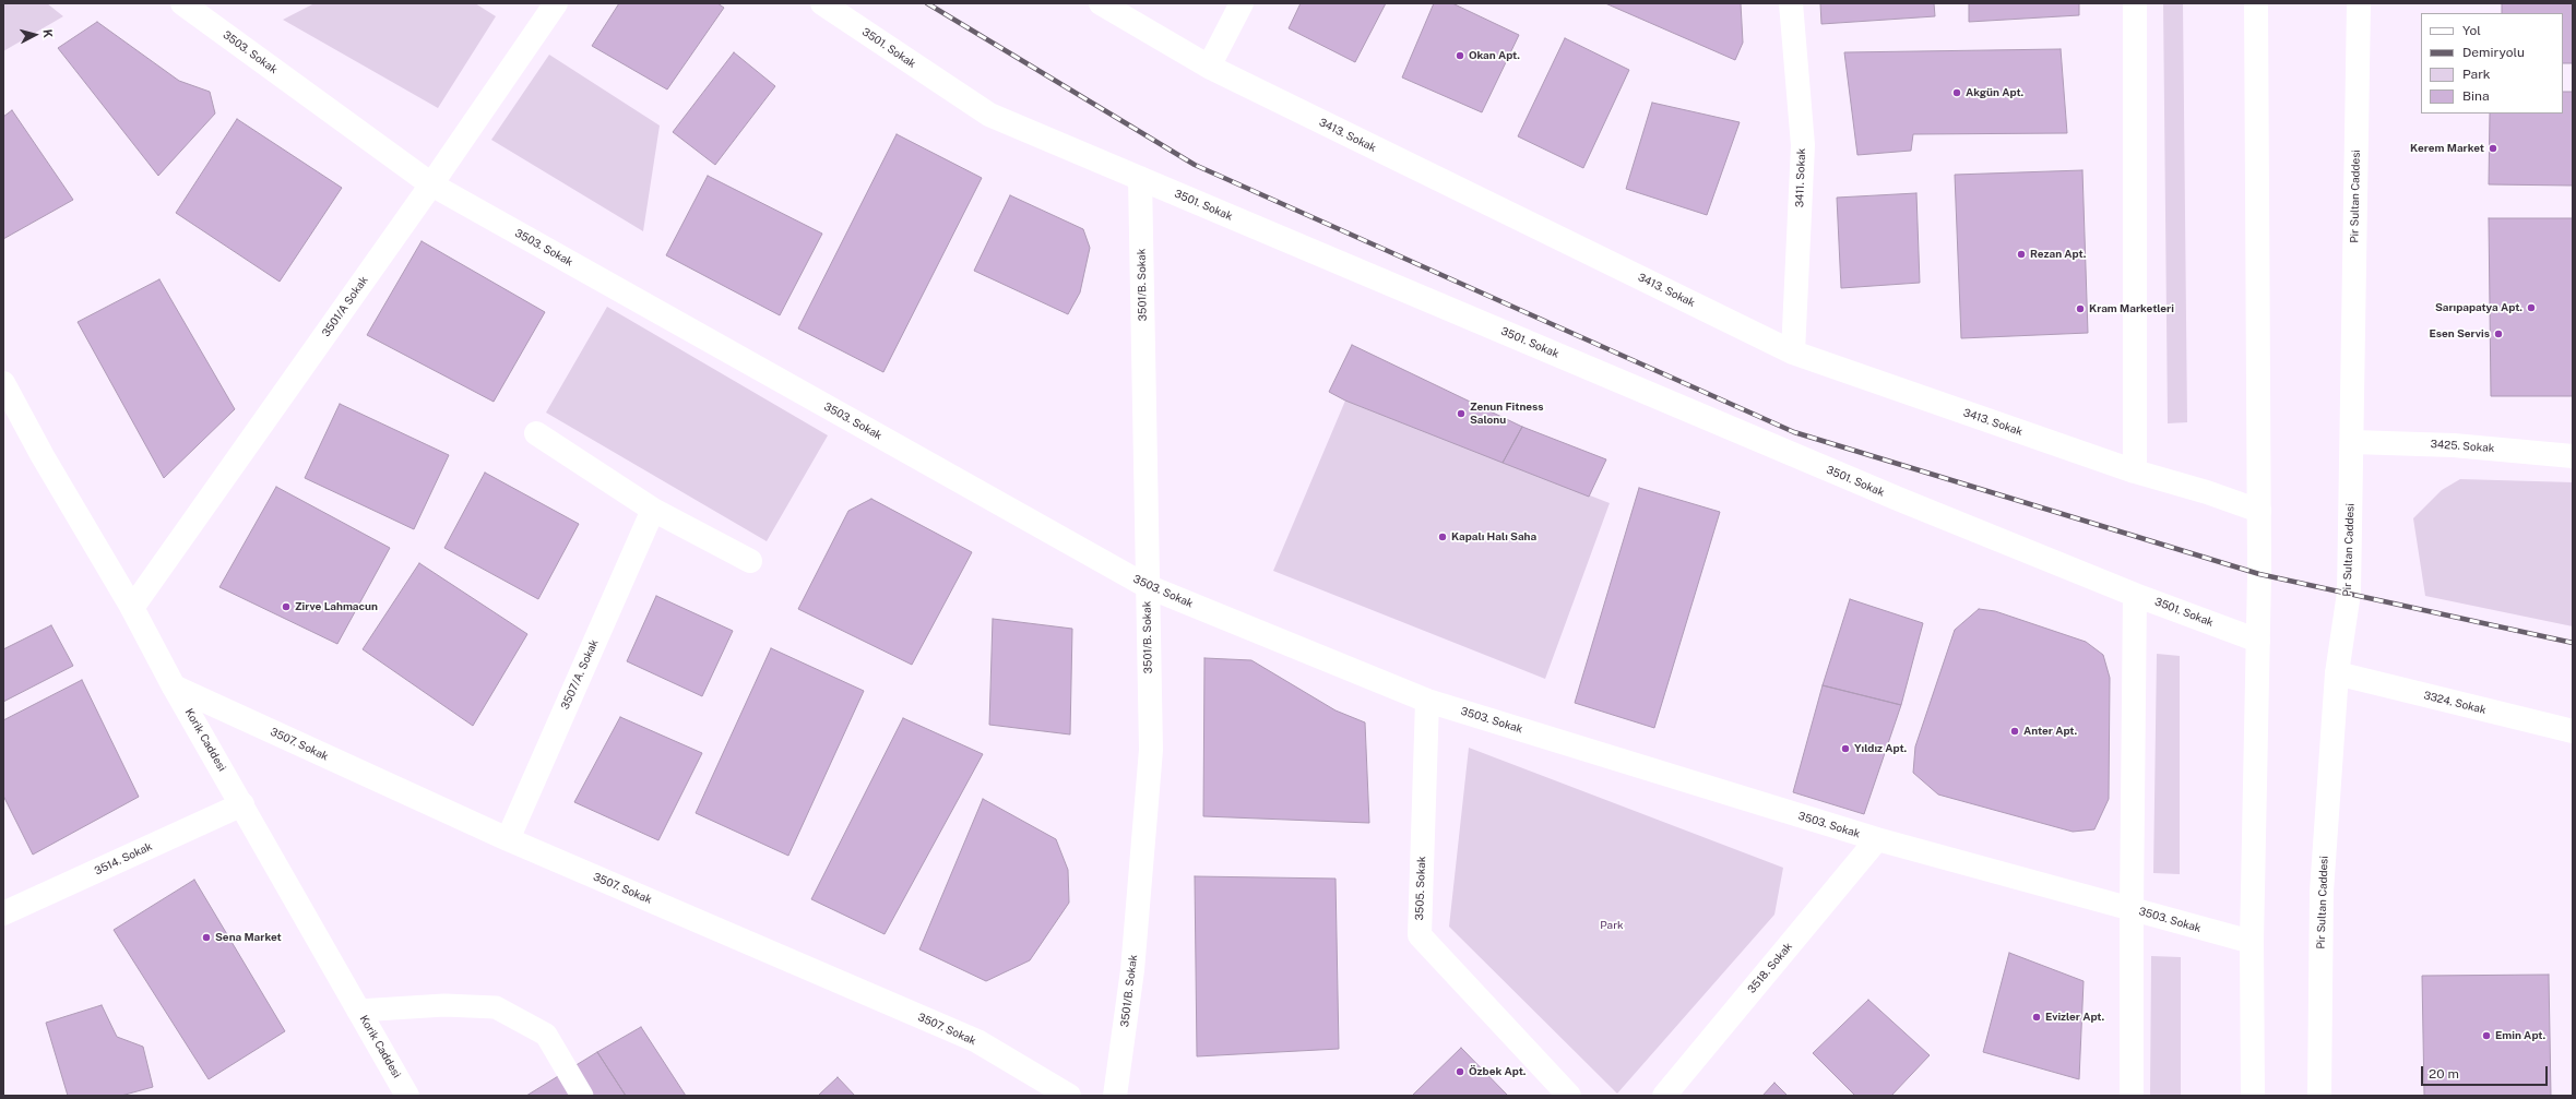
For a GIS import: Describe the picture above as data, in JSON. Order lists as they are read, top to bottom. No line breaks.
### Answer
{"streets":{"street":["3501. Sokak","3503. Sokak","3413. Sokak","3411. Sokak","Pir Sultan Caddesi","3501/B. Sokak","3501/A Sokak","3425. Sokak","3507/A. Sokak","3324. Sokak","Korik Caddesi","3507. Sokak","3514. Sokak","3505. Sokak","3518. Sokak"]},"crossings":[["3501. Sokak","3501/B. Sokak"],["3503. Sokak","3501/B. Sokak"],["3503. Sokak","3501/A Sokak"],["3503. Sokak","3505. Sokak"],["3503. Sokak","3518. Sokak"],["3413. Sokak","3411. Sokak"],["Pir Sultan Caddesi","3425. Sokak"],["Pir Sultan Caddesi","3324. Sokak"],["3501/A Sokak","Korik Caddesi"],["3507/A. Sokak","3507. Sokak"],["Korik Caddesi","3507. Sokak"],["Korik Caddesi","3514. Sokak"]],"parks":["Park"],"places":["Okan Apt.","Akgün Apt.","Kerem Market","Rezan Apt.","Sarıpapatya Apt.","Kram Marketleri","Esen Servis","Zenun Fitness Salonu","Kapalı Halı Saha","Zirve Lahmacun","Anter Apt.","Yıldız Apt.","Sena Market","Evizler Apt.","Emin Apt.","Özbek Apt."],"legend":["Yol","Demiryolu","Park","Bina"],"scale_bar":"20 m","north":"right"}
